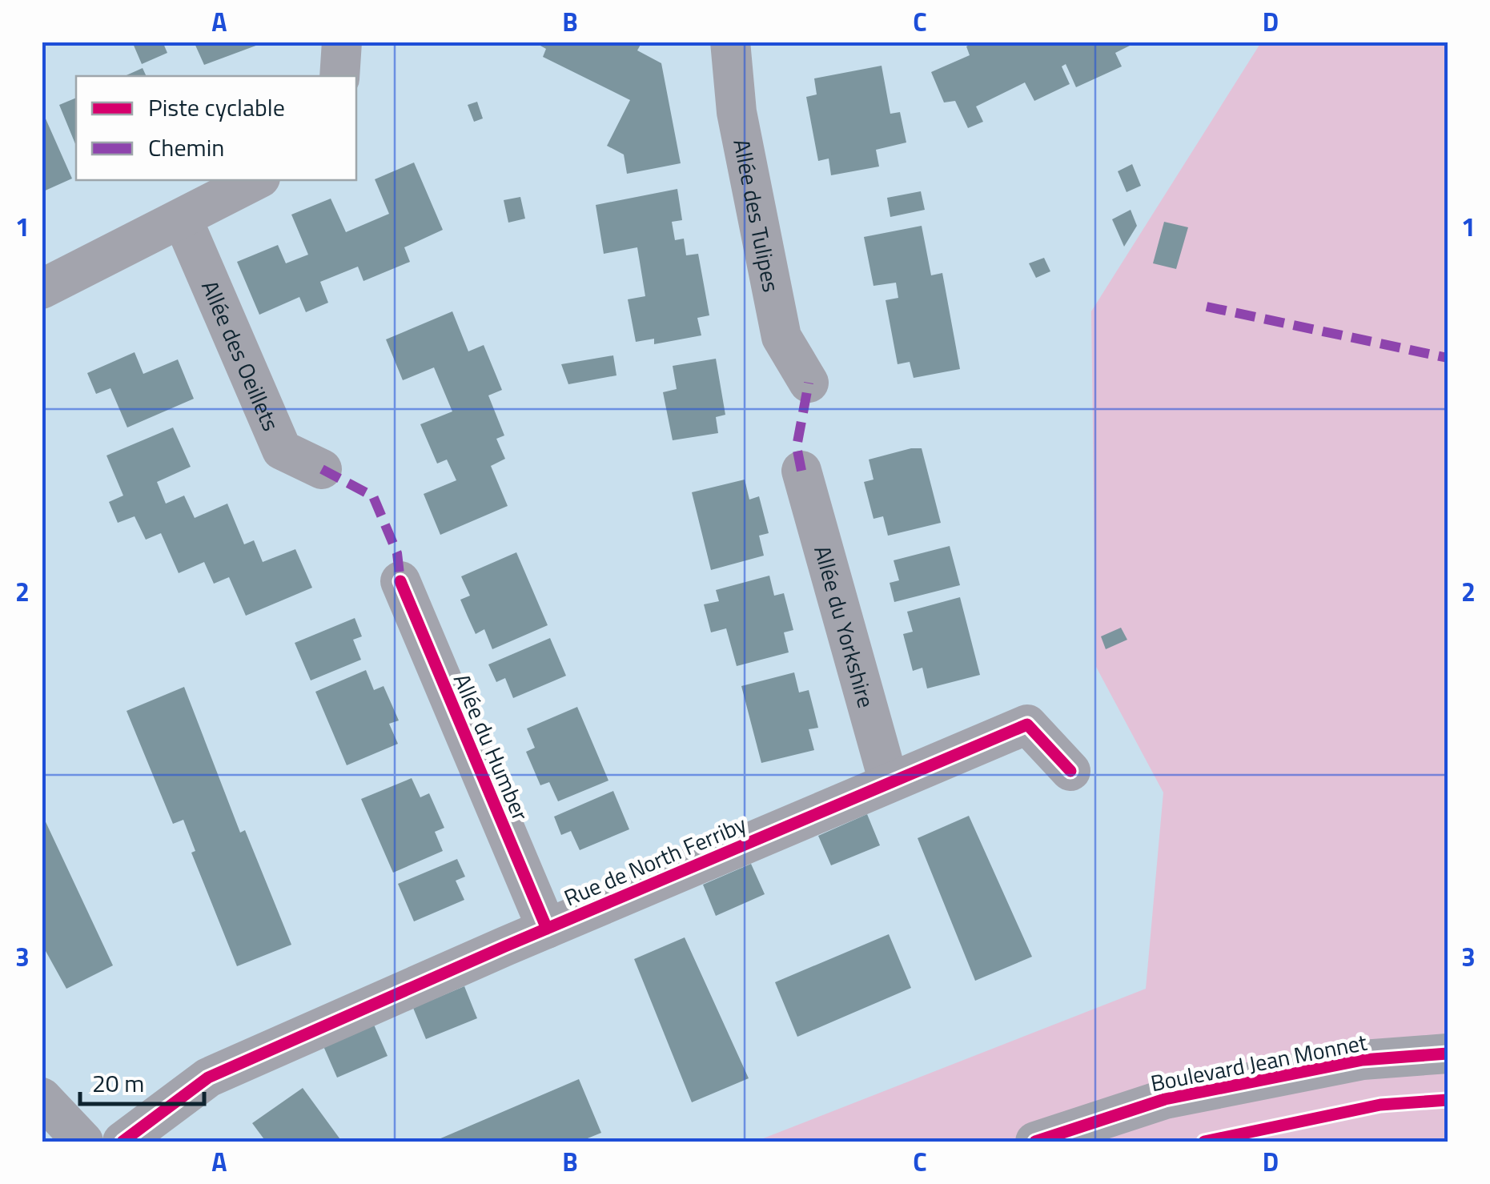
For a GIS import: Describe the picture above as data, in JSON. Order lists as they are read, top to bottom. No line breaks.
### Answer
{"streets":{"street":["Allée des Tulipes","Allée des Oeillets","Allée du Yorkshire","Allée du Humber","Rue de North Ferriby","Boulevard Jean Monnet"]},"crossings":[["Allée du Yorkshire","Rue de North Ferriby"],["Allée du Humber","Rue de North Ferriby"]],"legend":["Piste cyclable","Chemin"],"scale_bar":"20 m","grid":{"columns":["A","B","C","D"],"rows":["1","2","3"]}}
